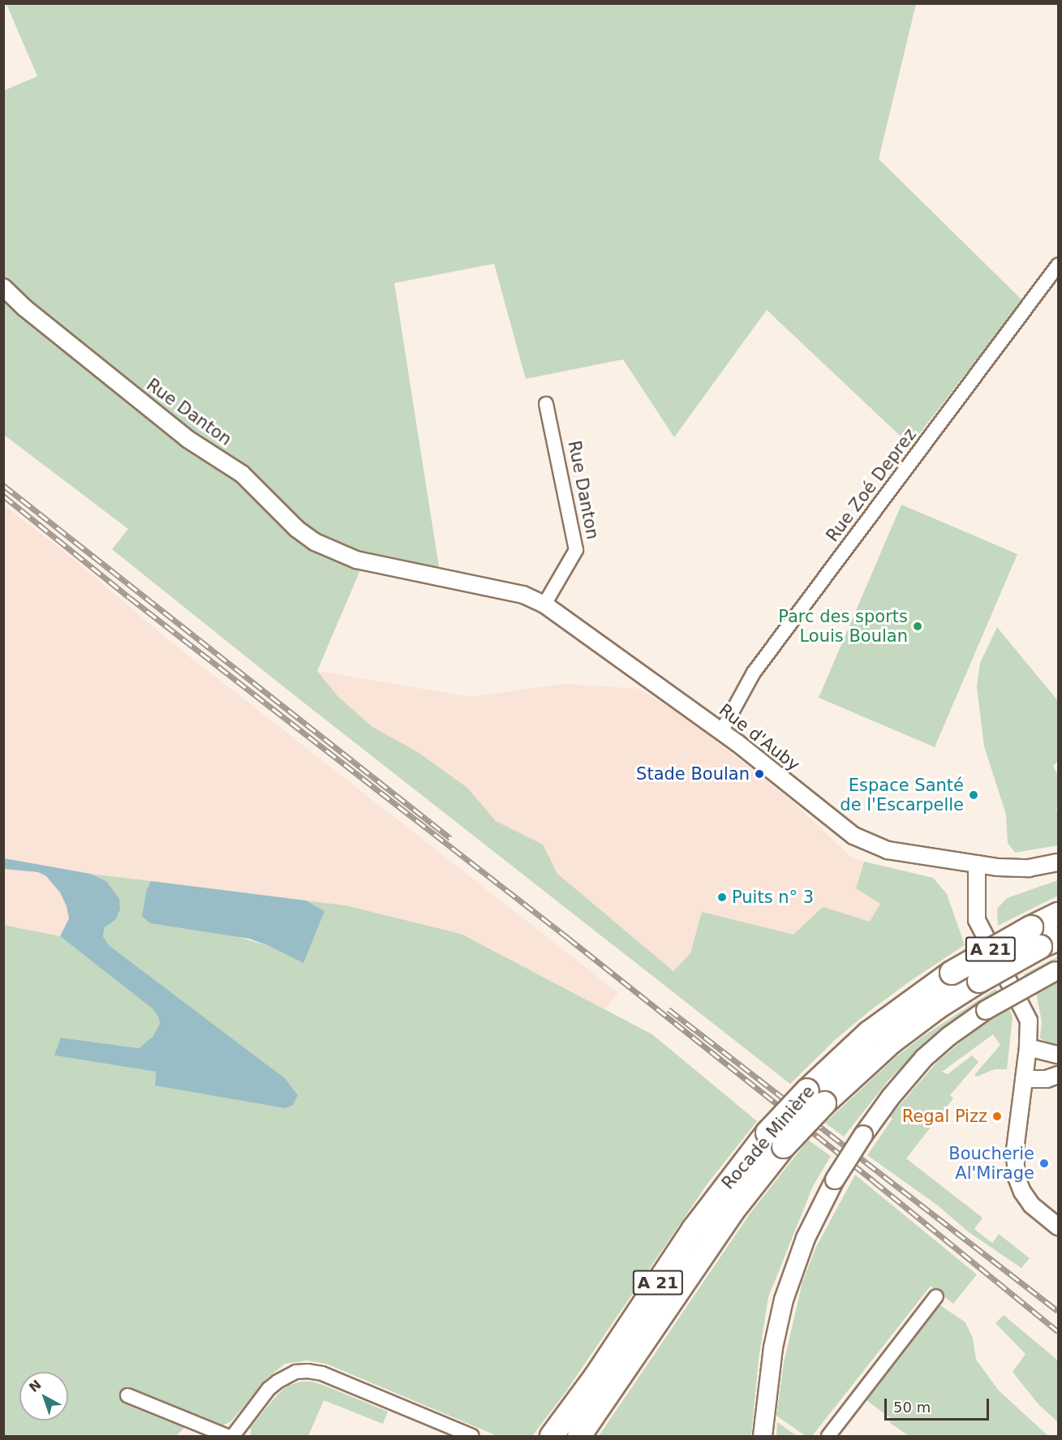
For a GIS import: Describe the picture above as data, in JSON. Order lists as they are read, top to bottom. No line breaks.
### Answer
{"streets":{"highway":["A 21","Rocade Minière"],"street":["Rue Danton","Rue Zoé Deprez","Rue d'Auby"]},"crossings":[["Rue Danton","Rue d'Auby"],["Rue Zoé Deprez","Rue d'Auby"]],"places":["Parc des sports Louis Boulan","Stade Boulan","Espace Santé de l'Escarpelle","Puits n° 3","Regal Pizz","Boucherie Al'Mirage"],"scale_bar":"50 m","north":"top left"}
